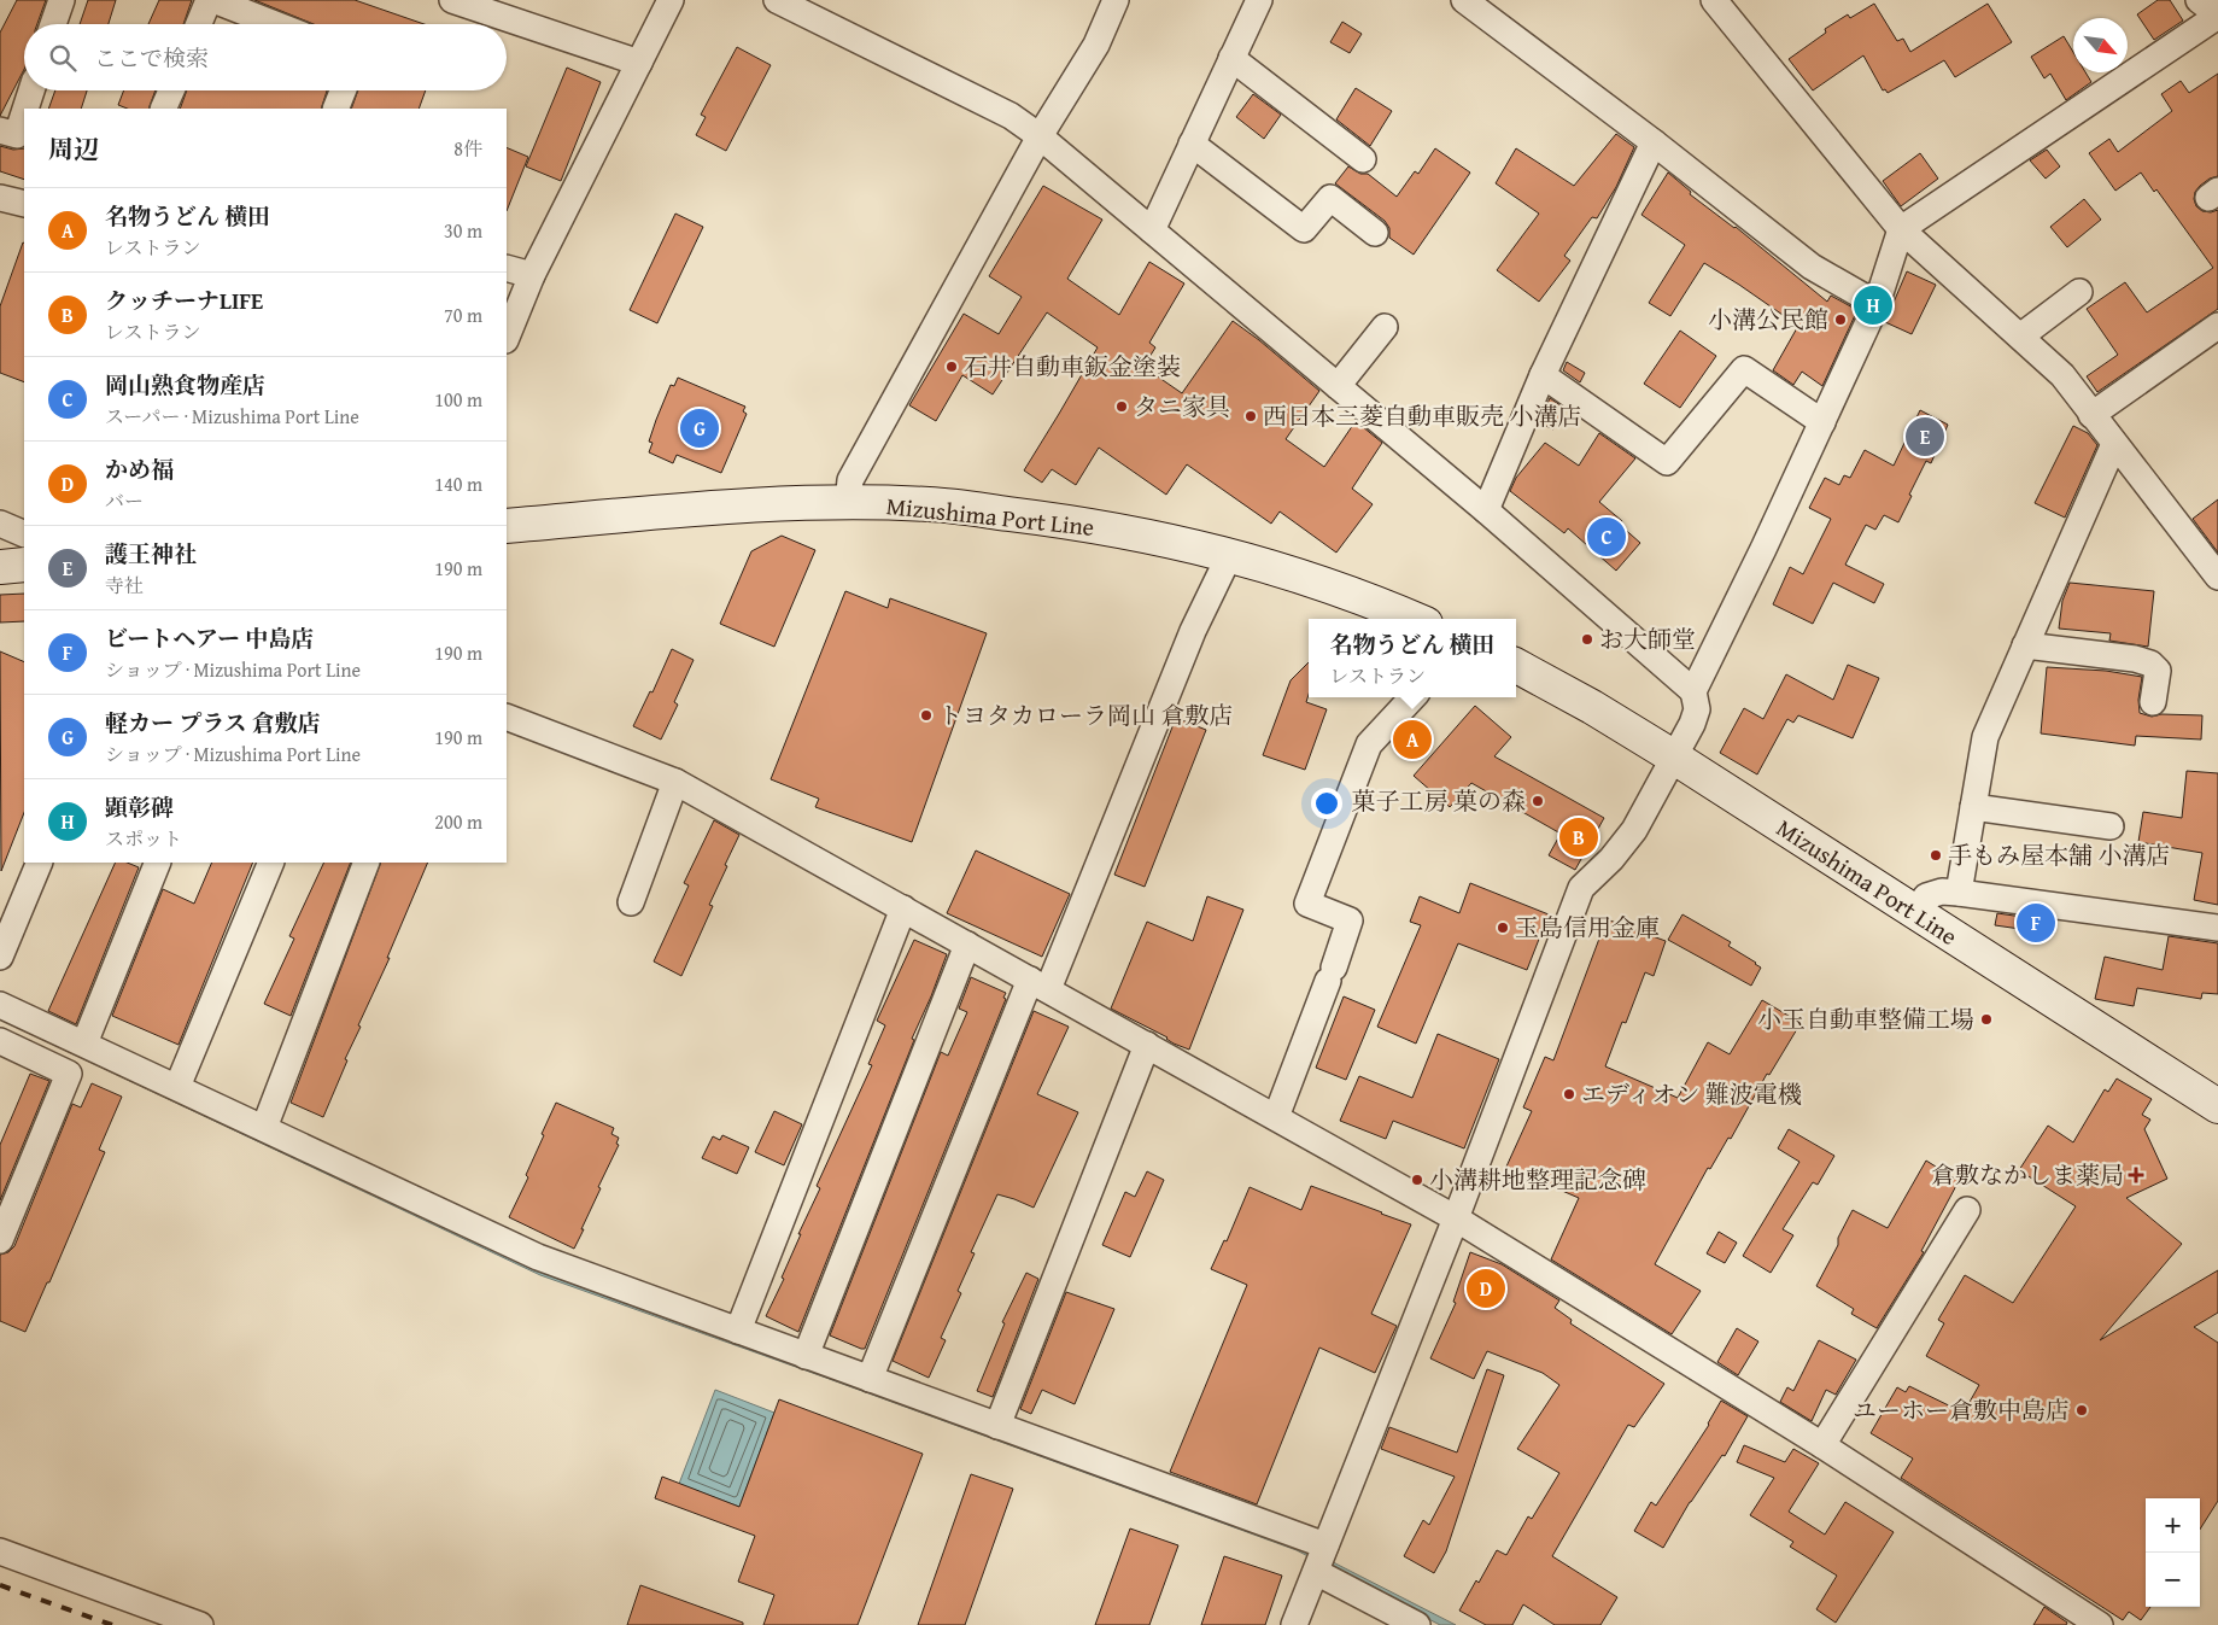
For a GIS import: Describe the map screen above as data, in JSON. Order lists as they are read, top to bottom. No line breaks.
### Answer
{"streets":{"main road":["Mizushima Port Line"]},"places":{"other":["小溝公民館","石井自動車鈑金塗装","タニ家具","西日本三菱自動車販売 小溝店","お大師堂","トヨタカローラ岡山 倉敷店","菓子工房 菓の森","手もみ屋本舗 小溝店","玉島信用金庫","小玉自動車整備工場","エディオン 難波電機","小溝耕地整理記念碑","ユーホー倉敷中島店"],"health":["倉敷なかしま薬局"]},"north":"bottom right","page":{"search":"ここで検索","heading":["周辺","8件"],"list":[{"mark":"A","name":"名物うどん 横田","note":"レストラン","value":"30 m"},{"mark":"B","name":"クッチーナLIFE","note":"レストラン","value":"70 m"},{"mark":"C","name":"岡山熟食物産店","note":"スーパー · Mizushima Port Line","value":"100 m"},{"mark":"D","name":"かめ福","note":"バー","value":"140 m"},{"mark":"E","name":"護王神社","note":"寺社","value":"190 m"},{"mark":"F","name":"ビートヘアー 中島店","note":"ショップ · Mizushima Port Line","value":"190 m"},{"mark":"G","name":"軽カー プラス 倉敷店","note":"ショップ · Mizushima Port Line","value":"190 m"},{"mark":"H","name":"顕彰碑","note":"スポット","value":"200 m"}],"pins":["H","G","E","C","A","B","F","D"],"popup":["名物うどん 横田","レストラン"],"map_buttons":["+","−"]}}
